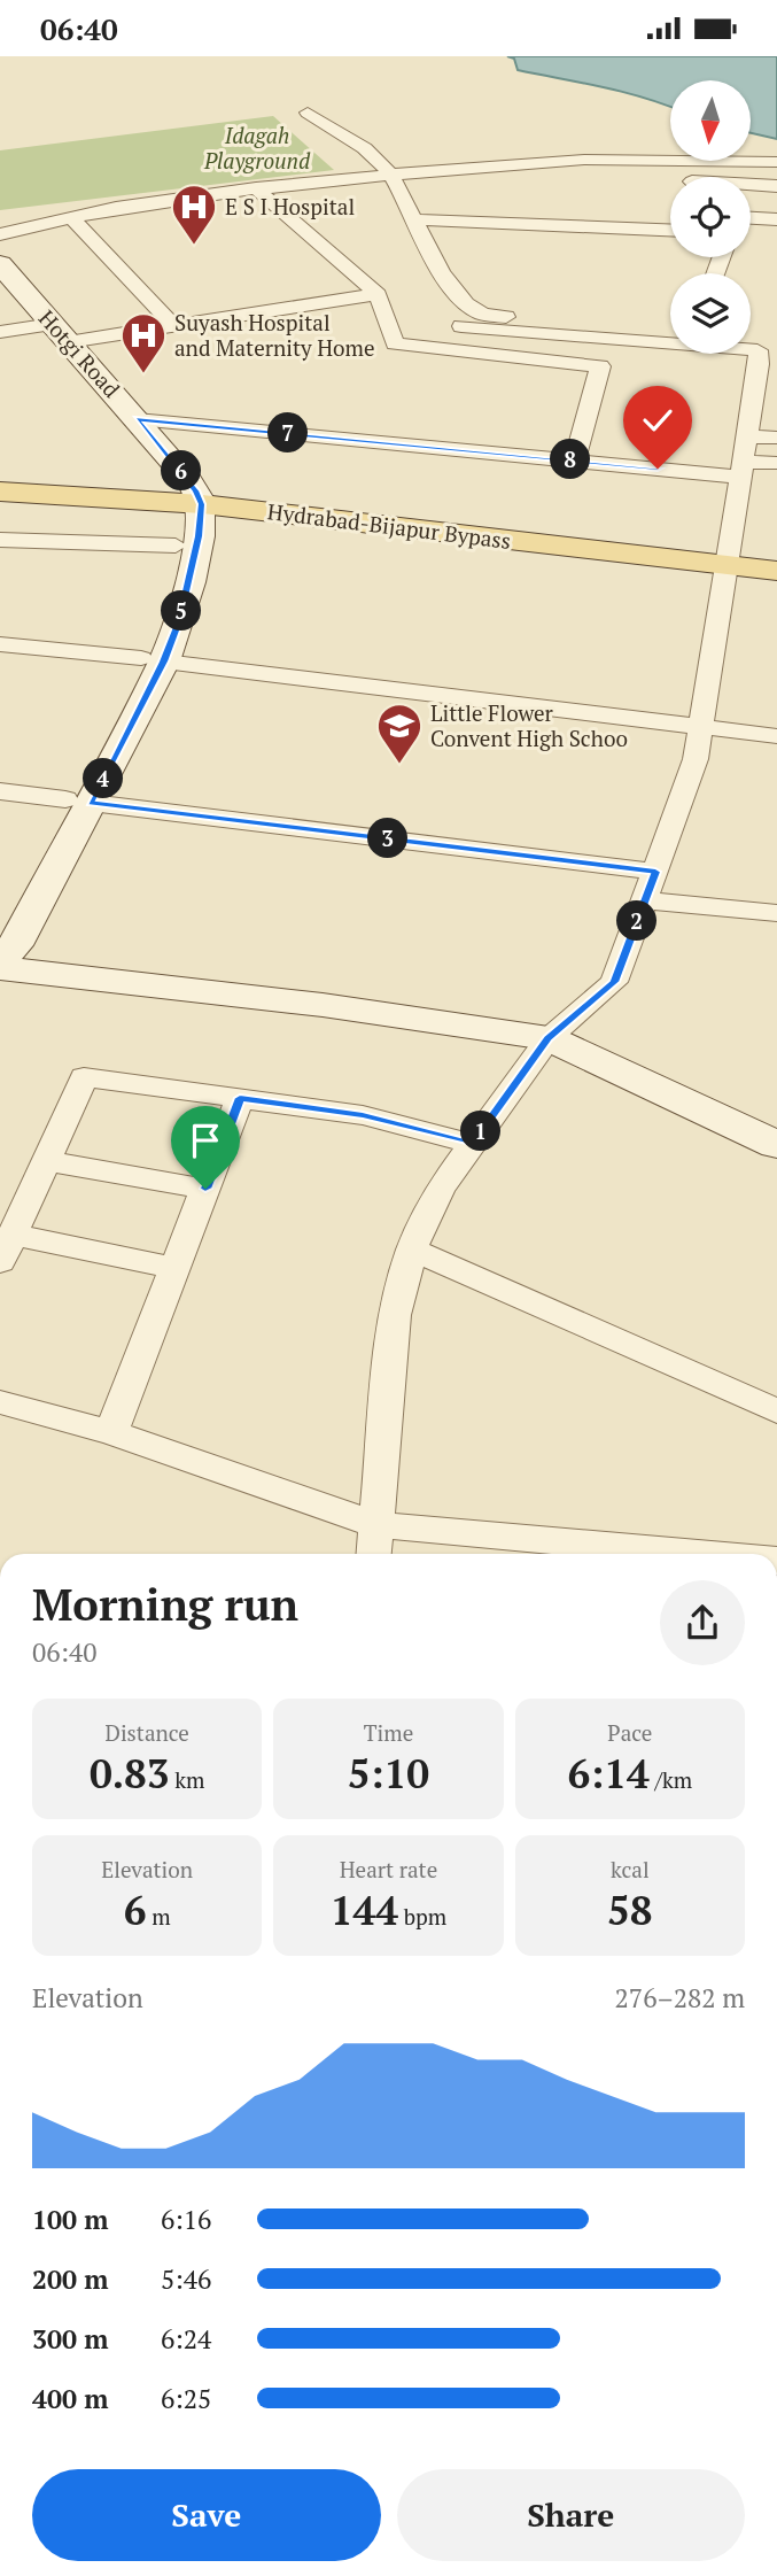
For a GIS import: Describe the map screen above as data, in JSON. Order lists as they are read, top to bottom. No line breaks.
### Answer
{"streets":{"main road":["Hotgi Road","Hydrabad-Bijapur Bypass"]},"crossings":[["Hotgi Road","Hydrabad-Bijapur Bypass"]],"parks":["Idagah Playground"],"places":{"hospital":["E S I Hospital","Suyash Hospital and Maternity Home"],"school or university":["Little Flower Convent High Schoo"]},"north":"bottom","page":{"status":"06:40","pins":["7","8","6","5","4","3","2","1"],"heading":["Morning run","06:40"],"stats":[["Distance","0.83 km"],["Time","5:10"],["Pace","6:14 /km"],["Elevation","6 m"],["Heart rate","144 bpm"],["kcal","58"]],"chart":["Elevation","276–282 m"],"list":[{"name":"100 m","note":"6:16"},{"name":"200 m","note":"5:46"},{"name":"300 m","note":"6:24"},{"name":"400 m","note":"6:25"}],"buttons":["Save","Share"]}}
